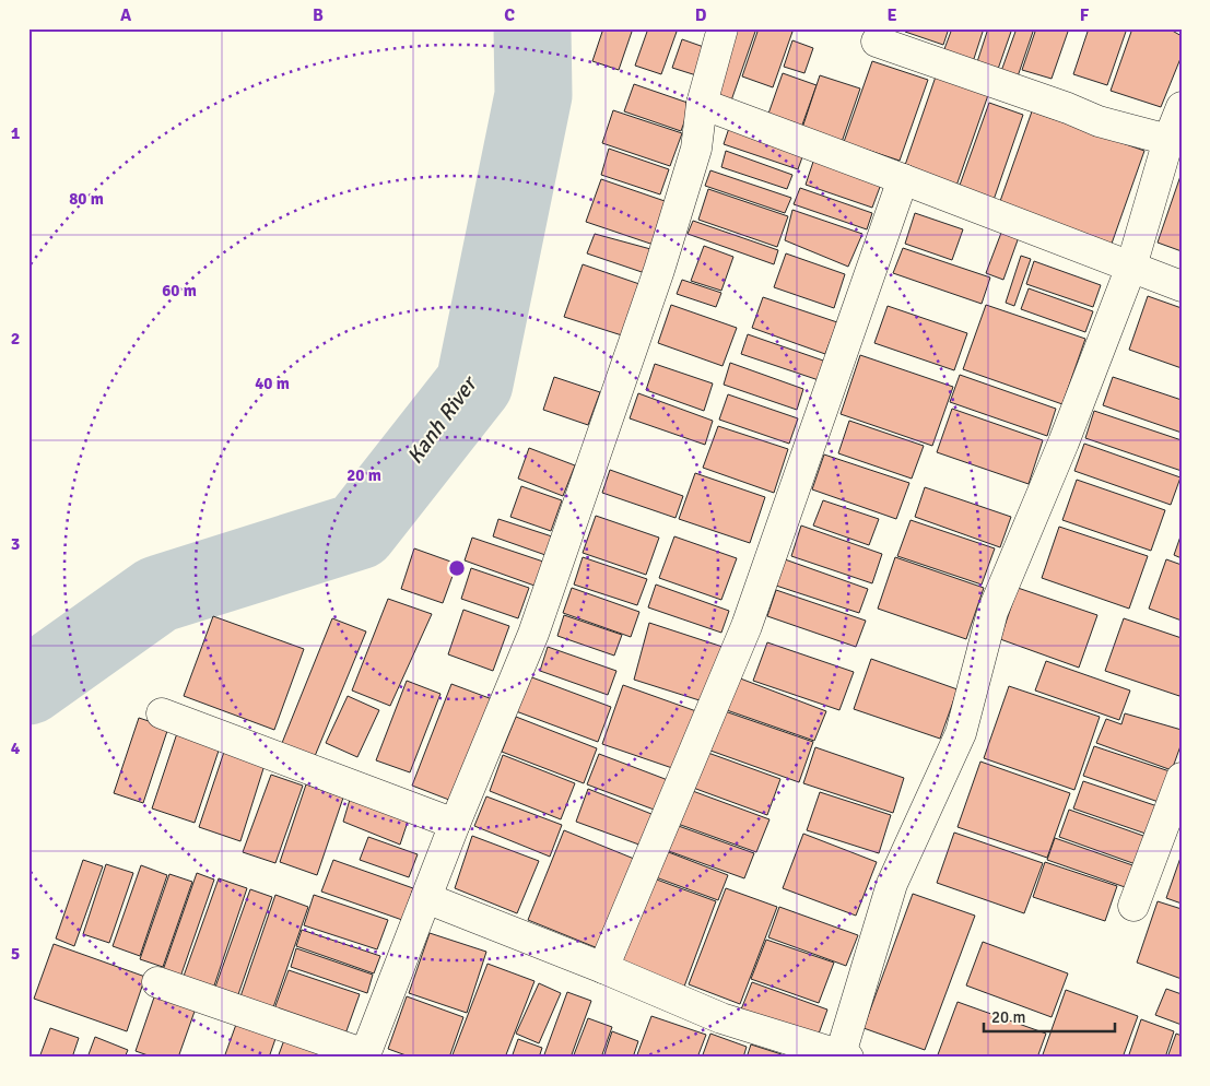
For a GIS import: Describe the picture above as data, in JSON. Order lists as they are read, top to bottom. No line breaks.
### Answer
{"water":["Kanh River"],"scale_bar":"20 m","grid":{"columns":["A","B","C","D","E","F"],"rows":["1","2","3","4","5"]},"rings":["80 m","60 m","40 m","20 m"]}
